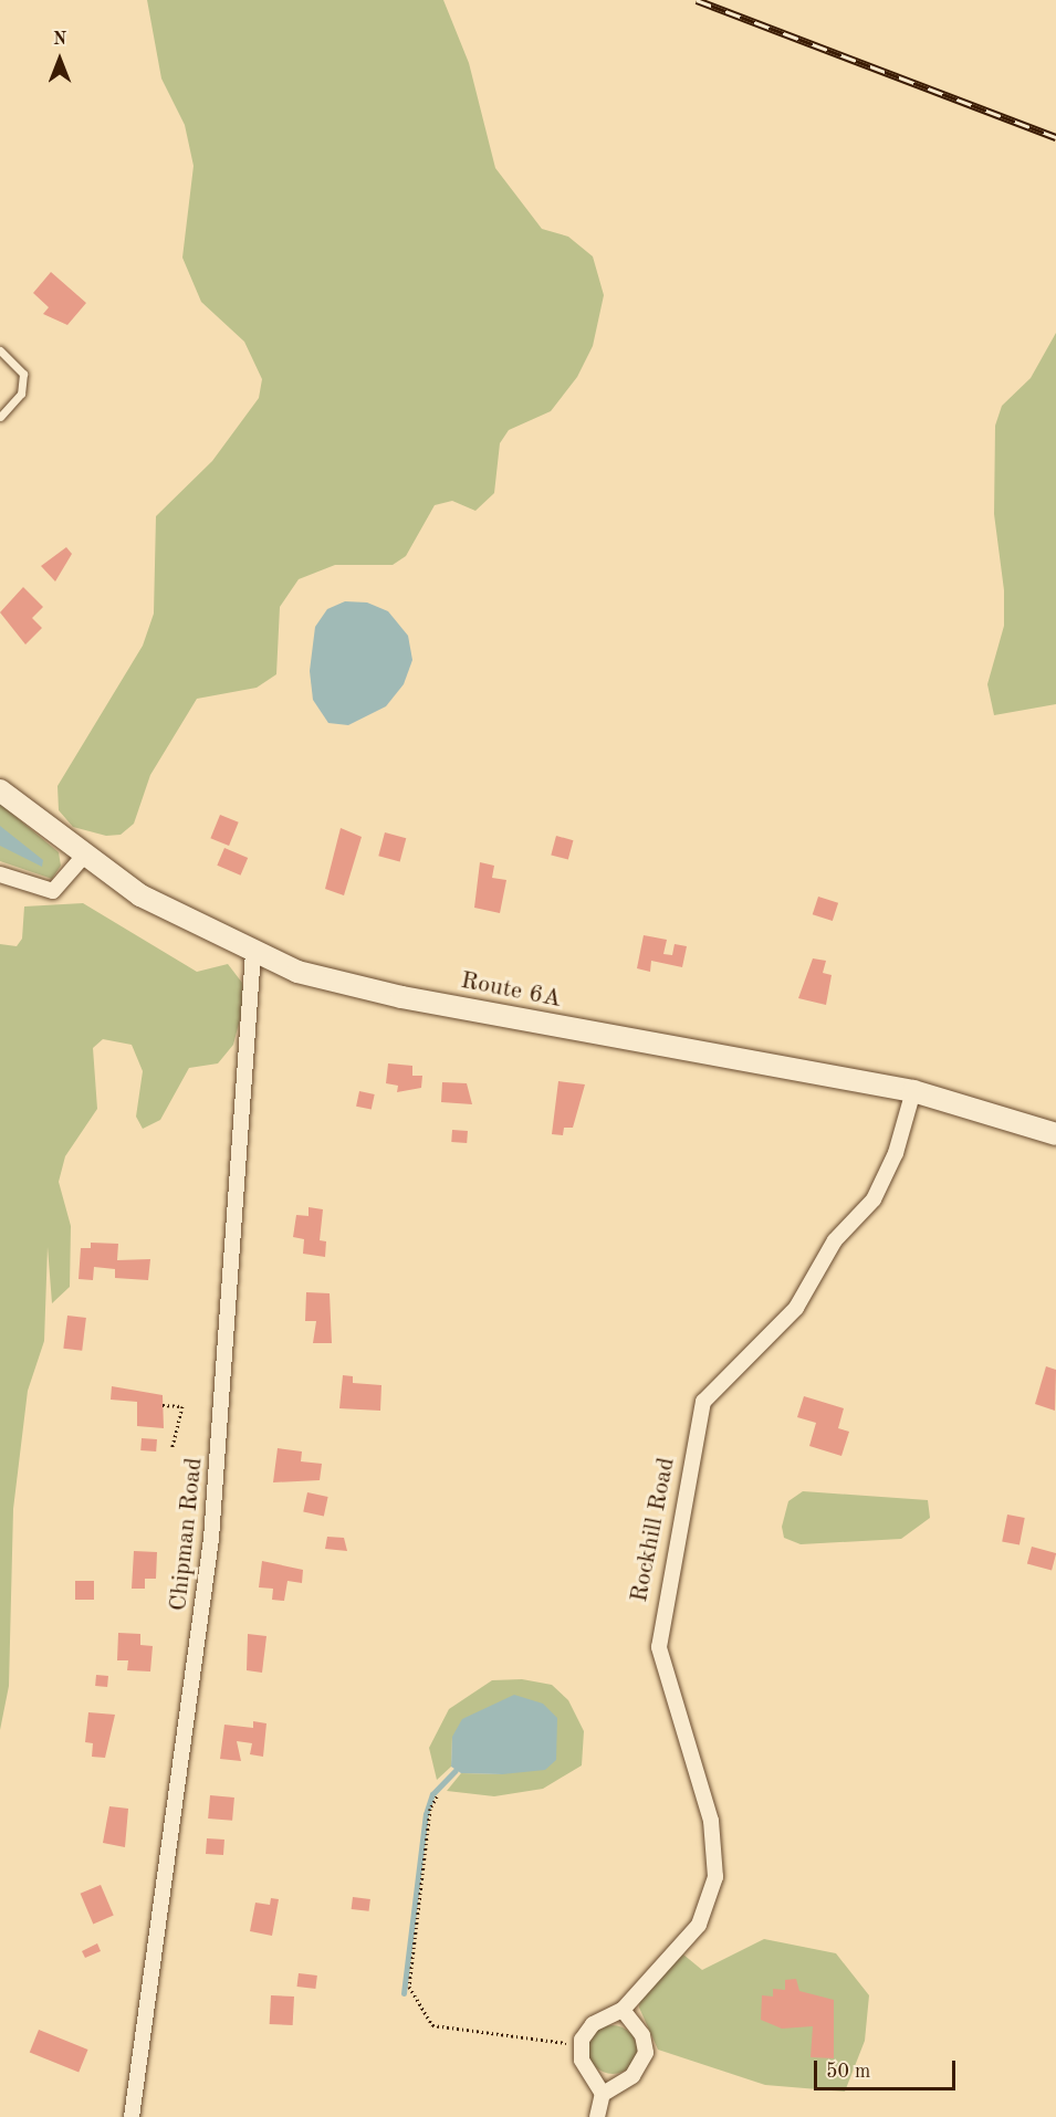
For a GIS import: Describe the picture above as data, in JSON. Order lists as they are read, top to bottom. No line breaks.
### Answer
{"streets":{"main road":["Route 6A"],"street":["Rockhill Road","Chipman Road"]},"crossings":[["Route 6A","Rockhill Road"],["Route 6A","Chipman Road"]],"scale_bar":"50 m","north":"top"}
